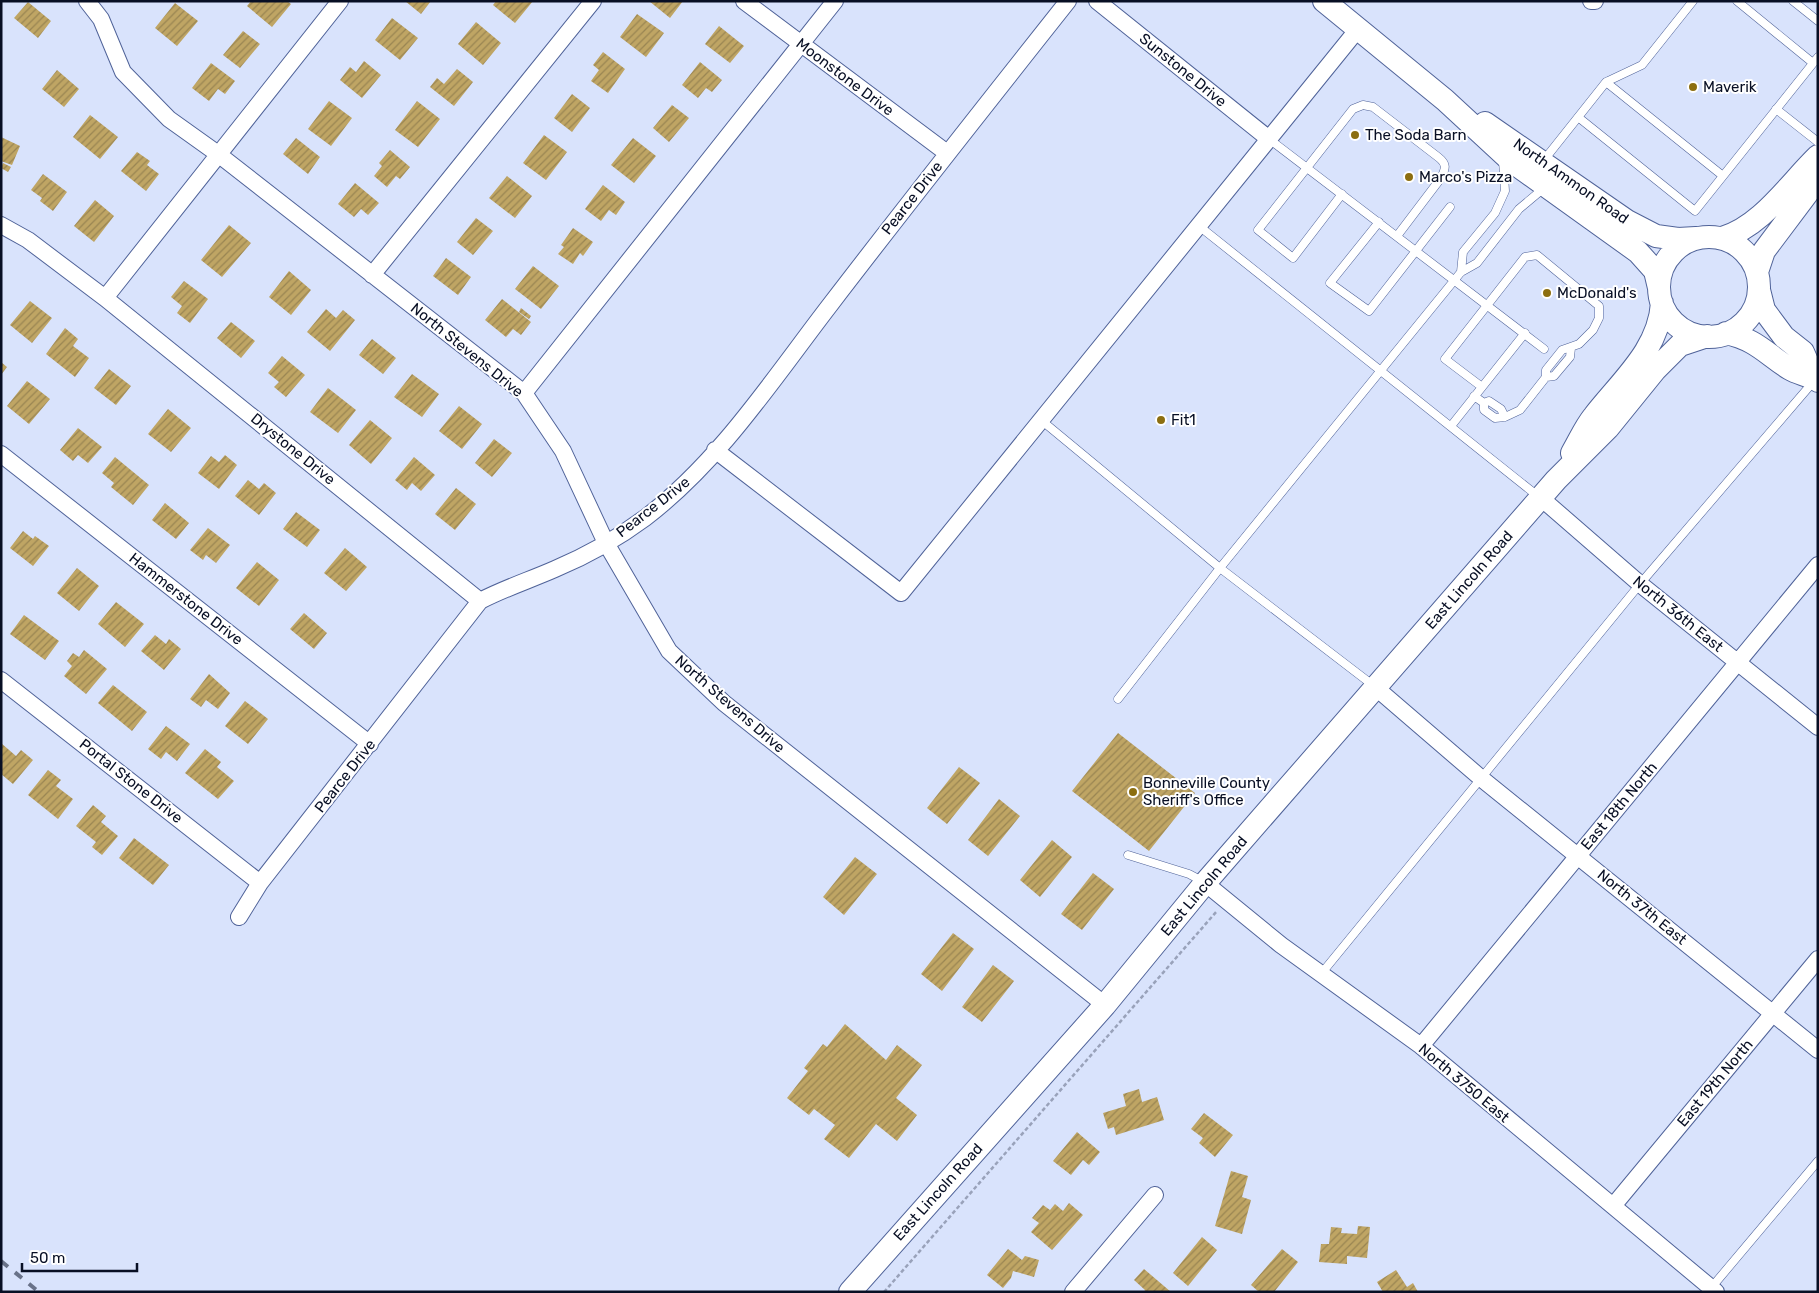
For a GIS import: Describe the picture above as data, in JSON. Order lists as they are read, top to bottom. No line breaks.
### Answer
{"streets":{"main road":["North Ammon Road","East Lincoln Road"],"street":["Sunstone Drive","Moonstone Drive","Pearce Drive","North Stevens Drive","Drystone Drive","Hammerstone Drive","North 36th East","Portal Stone Drive","East 18th North","North 37th East","North 3750 East","East 19th North"]},"crossings":[["Moonstone Drive","Pearce Drive"],["North Ammon Road","East Lincoln Road"],["Pearce Drive","North Stevens Drive"],["Pearce Drive","Drystone Drive"],["Pearce Drive","Hammerstone Drive"],["Pearce Drive","Portal Stone Drive"],["North Stevens Drive","East Lincoln Road"],["East Lincoln Road","North 36th East"],["East Lincoln Road","North 37th East"],["East Lincoln Road","North 3750 East"],["North 36th East","East 18th North"],["East 18th North","North 37th East"],["East 18th North","North 3750 East"],["North 37th East","East 19th North"],["North 3750 East","East 19th North"]],"places":["Maverik","The Soda Barn","Marco's Pizza","McDonald's","Fit1","Bonneville County Sheriff's Office"],"scale_bar":"50 m"}
